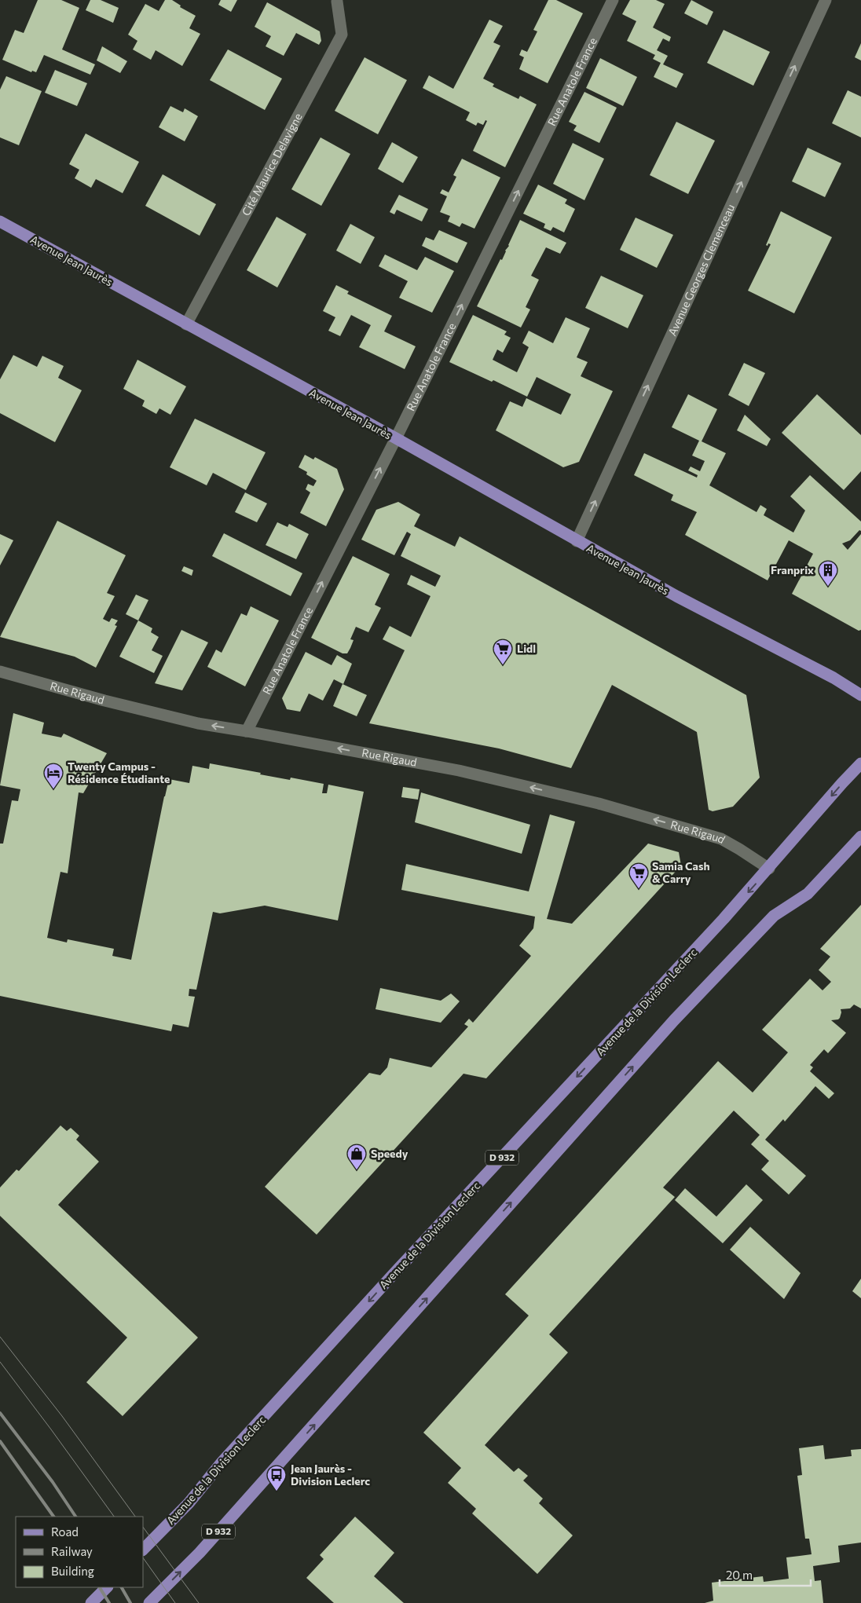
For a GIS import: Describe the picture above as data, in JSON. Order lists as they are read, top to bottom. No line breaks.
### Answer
{"streets":{"main road":["Avenue Jean Jaurès","Avenue de la Division Leclerc","D 932"],"street":["Rue Anatole France","Cité Maurice Delavigne","Avenue Georges Clemenceau","Rue Rigaud"]},"crossings":[["Rue Anatole France","Avenue Jean Jaurès"],["Rue Anatole France","Rue Rigaud"],["Cité Maurice Delavigne","Avenue Jean Jaurès"],["Avenue Jean Jaurès","Avenue Georges Clemenceau"],["Rue Rigaud","Avenue de la Division Leclerc"]],"one_way":["Rue Anatole France","Avenue Georges Clemenceau","Rue Rigaud"],"places":{"building":["Franprix"],"supermarket":["Lidl","Samia Cash & Carry"],"hotel":["Twenty Campus - Résidence Étudiante"],"shop":["Speedy"],"bus stop":["Jean Jaurès - Division Leclerc"]},"legend":["Road","Railway","Building"],"scale_bar":"20 m"}
